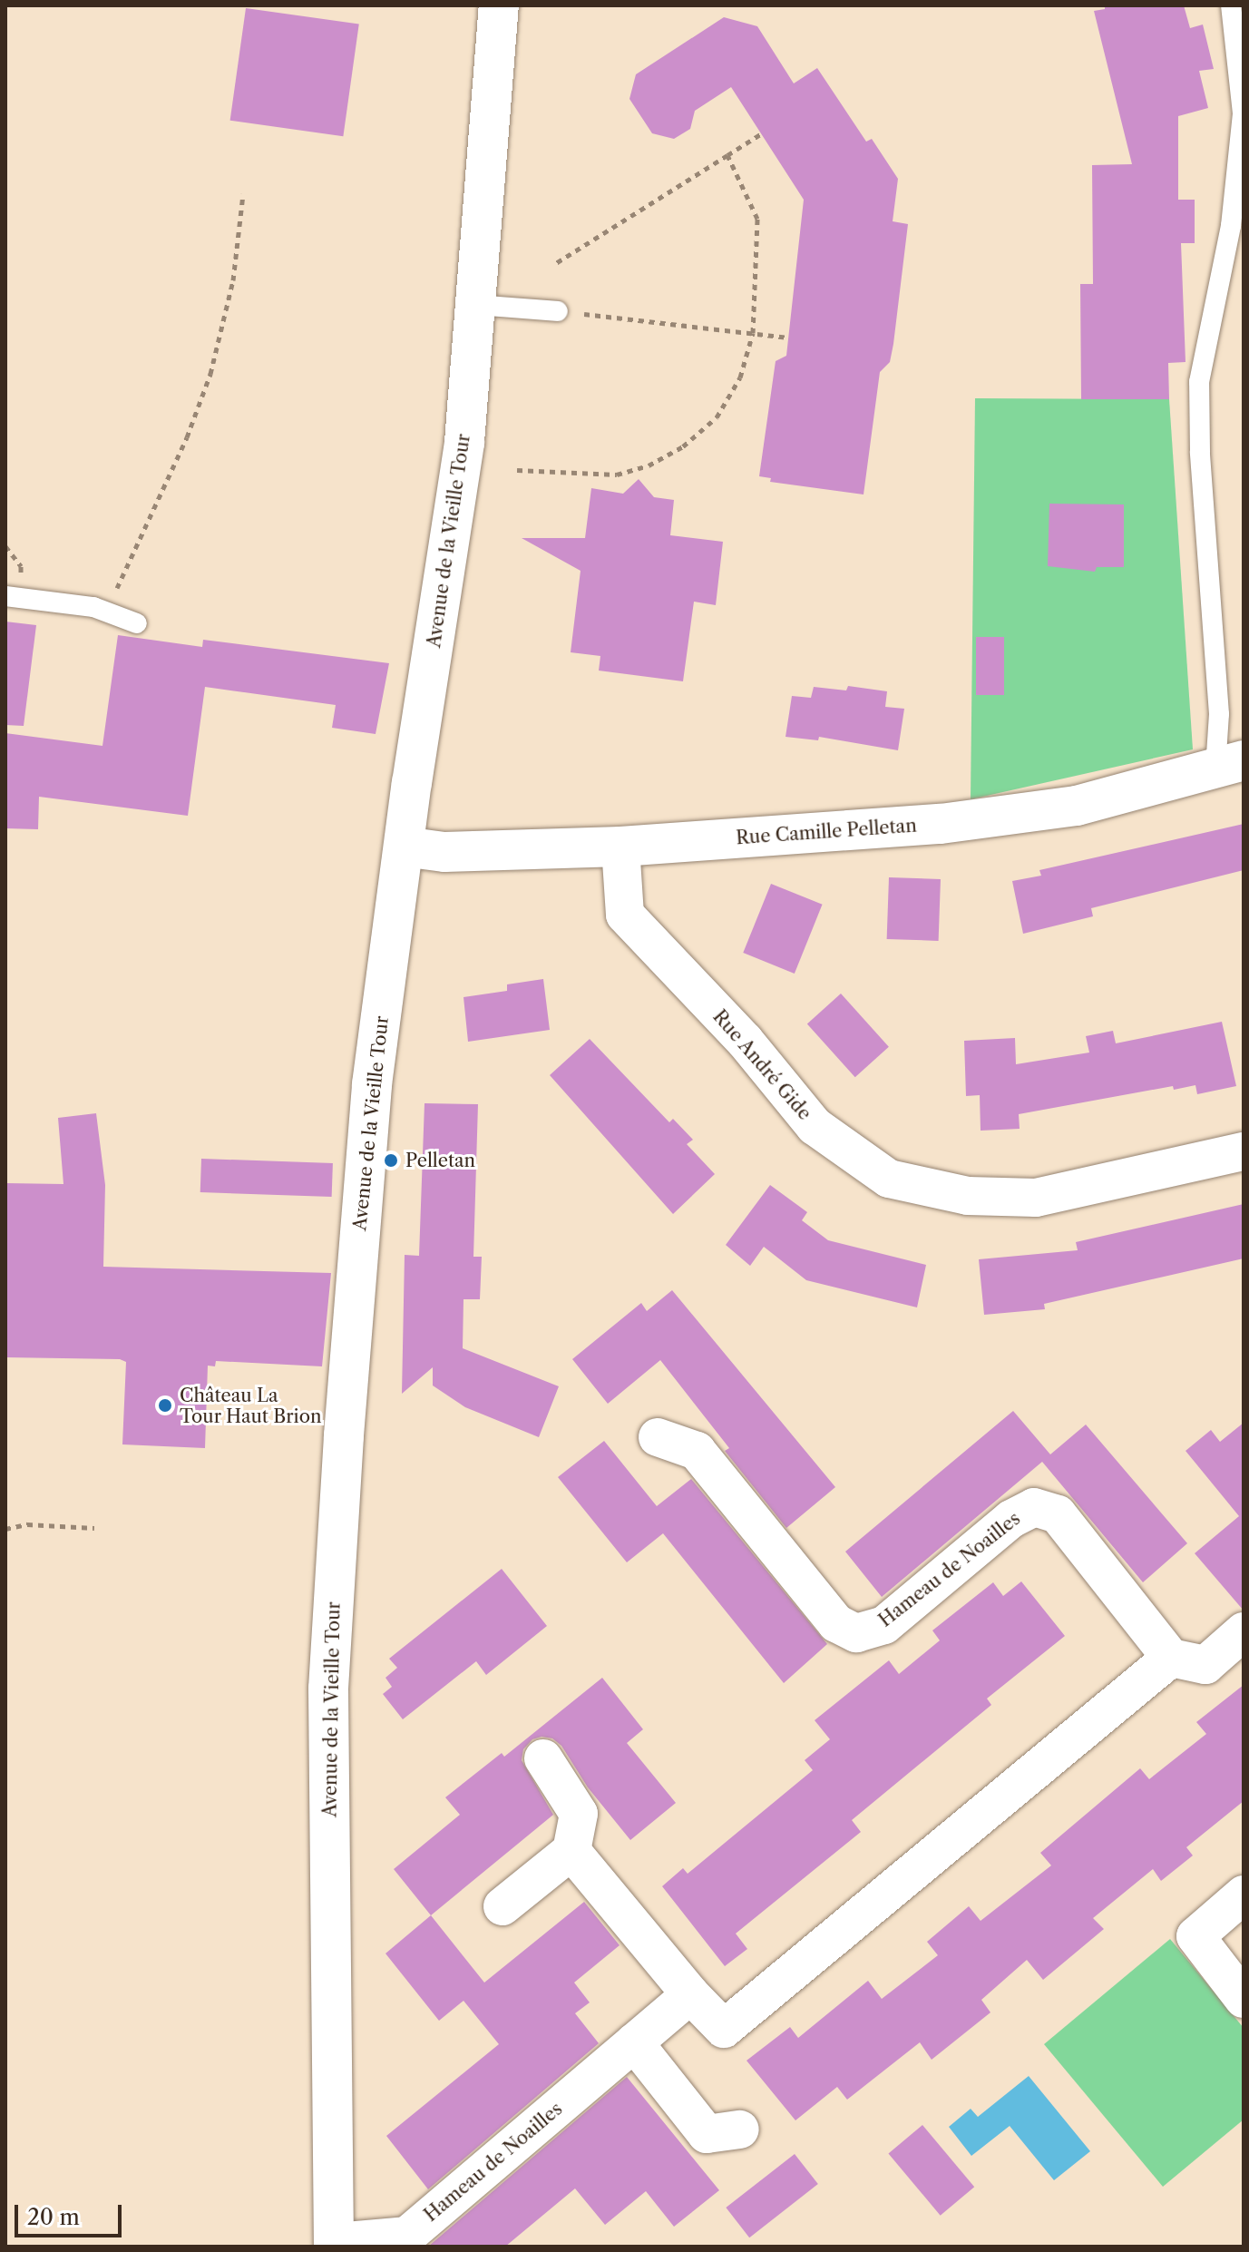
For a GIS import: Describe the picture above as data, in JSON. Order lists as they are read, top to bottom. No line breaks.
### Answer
{"streets":{"street":["Avenue de la Vieille Tour","Rue Camille Pelletan","Rue André Gide","Hameau de Noailles"]},"crossings":[["Avenue de la Vieille Tour","Rue Camille Pelletan"],["Avenue de la Vieille Tour","Hameau de Noailles"],["Rue Camille Pelletan","Rue André Gide"]],"places":["Pelletan","Château La Tour Haut Brion"],"scale_bar":"20 m"}
